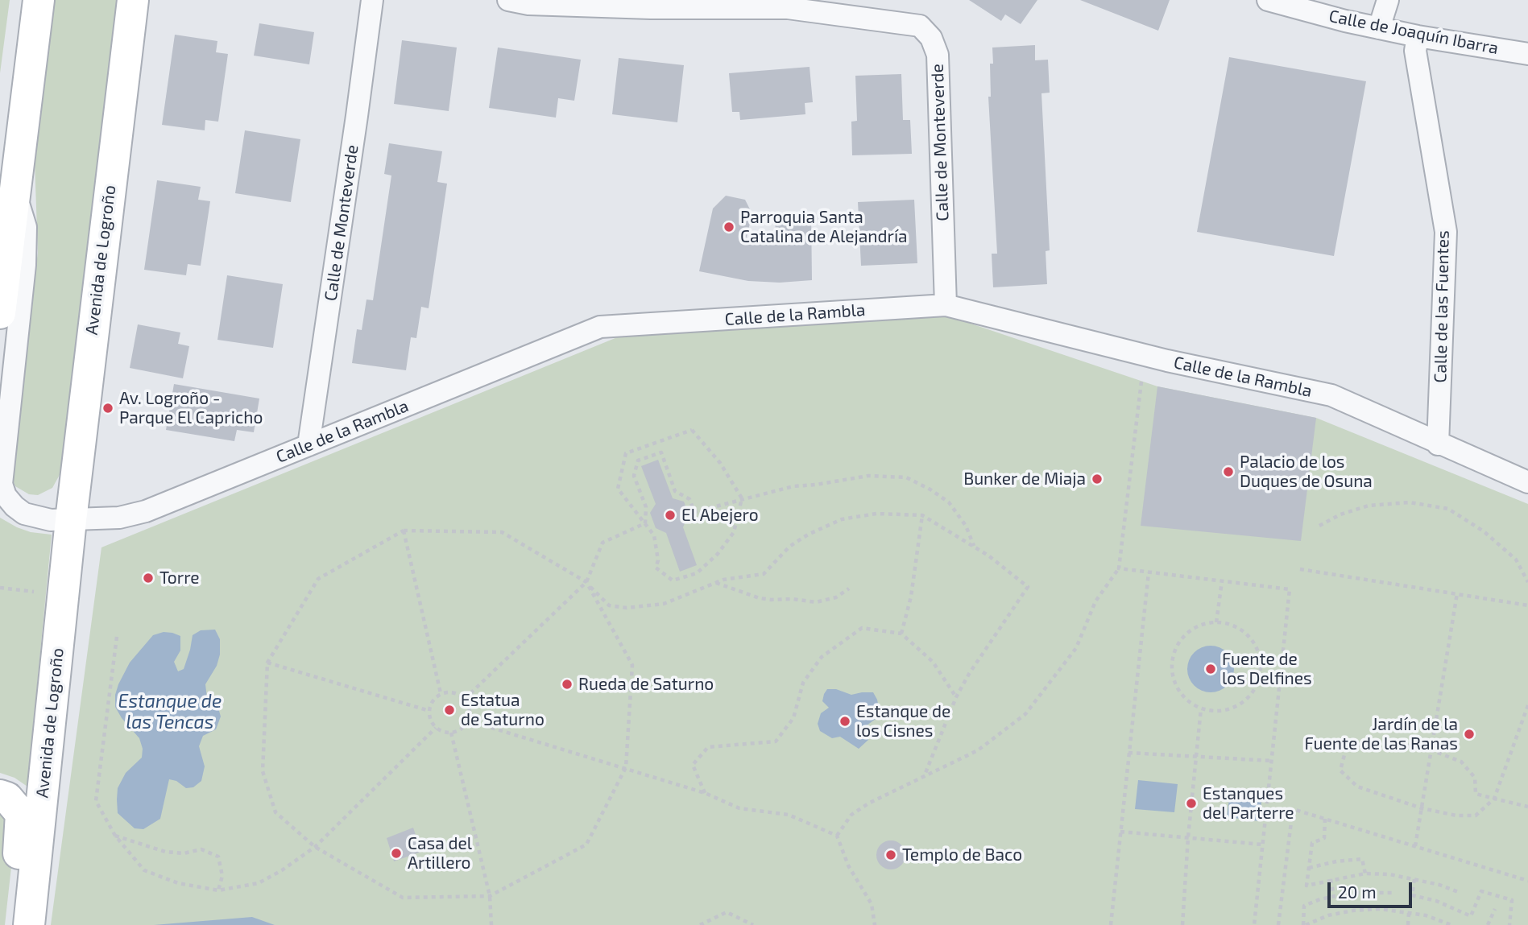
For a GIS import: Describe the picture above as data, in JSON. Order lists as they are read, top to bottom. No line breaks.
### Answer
{"streets":{"main road":["Avenida de Logroño"],"street":["Calle de Joaquín Ibarra","Calle de Monteverde","Calle de las Fuentes","Calle de la Rambla"]},"crossings":[["Calle de Joaquín Ibarra","Calle de las Fuentes"],["Calle de Monteverde","Calle de la Rambla"],["Avenida de Logroño","Calle de la Rambla"],["Calle de las Fuentes","Calle de la Rambla"]],"water":["Estanque de las Tencas"],"places":["Parroquia Santa Catalina de Alejandría","Av. Logroño - Parque El Capricho","Palacio de los Duques de Osuna","Bunker de Miaja","El Abejero","Torre","Fuente de los Delfines","Rueda de Saturno","Estatua de Saturno","Estanque de los Cisnes","Jardín de la Fuente de las Ranas","Estanques del Parterre","Casa del Artillero","Templo de Baco"],"scale_bar":"20 m"}
